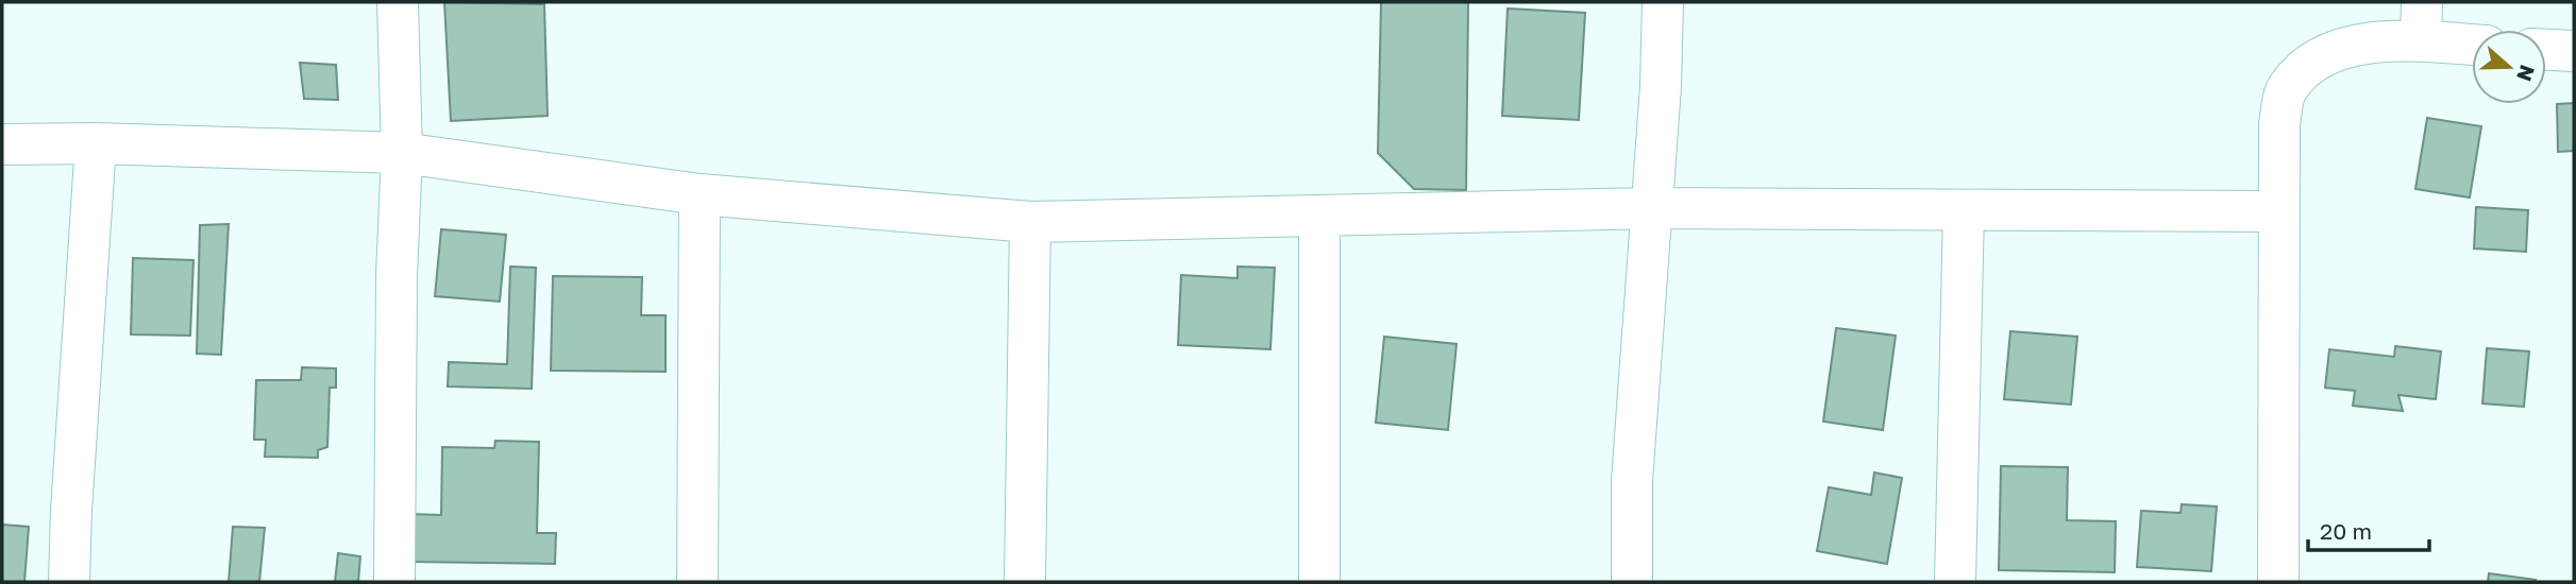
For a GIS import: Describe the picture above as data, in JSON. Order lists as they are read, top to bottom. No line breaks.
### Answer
{"scale_bar":"20 m","north":"right"}
